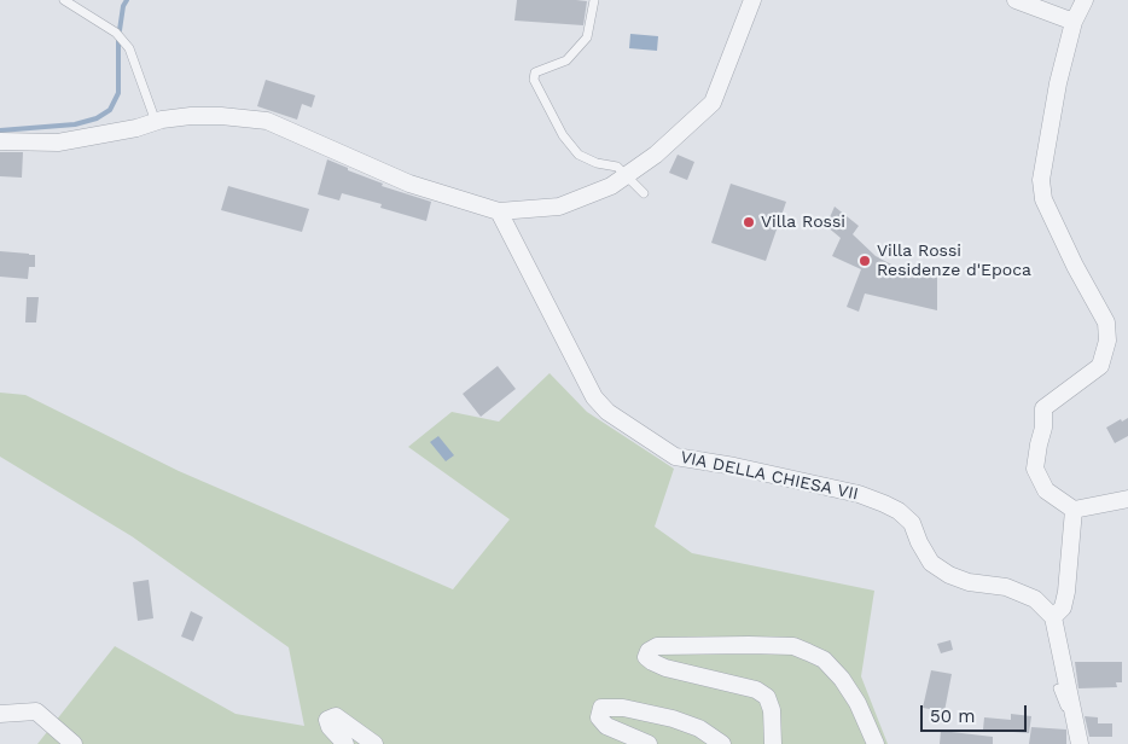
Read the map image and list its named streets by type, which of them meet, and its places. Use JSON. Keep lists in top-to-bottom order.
{
  "streets": {
    "street": ["VIA DELLA CHIESA VII"]
  },
  "places": ["Villa Rossi", "Villa Rossi Residenze d'Epoca"],
  "scale_bar": "50 m"
}
